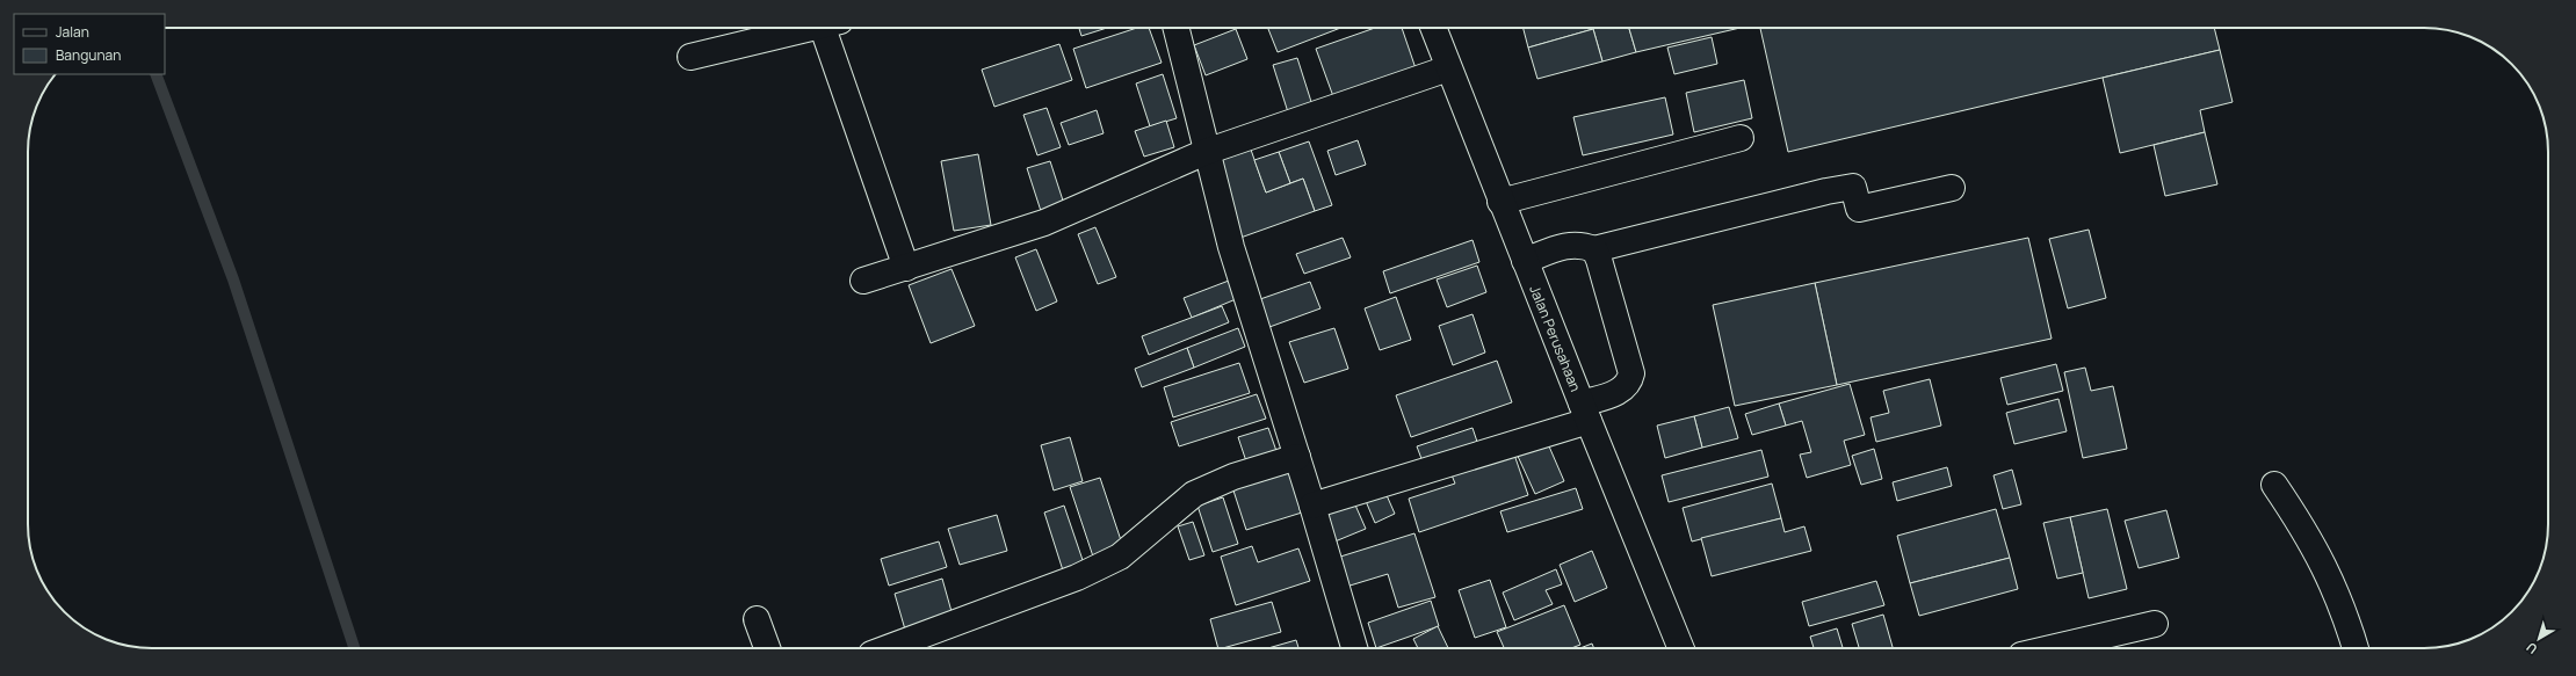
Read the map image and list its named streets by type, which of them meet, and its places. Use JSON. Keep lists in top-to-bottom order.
{
  "streets": {
    "street": ["Jalan Perusahaan"]
  },
  "legend": ["Jalan", "Bangunan"],
  "north": "bottom left"
}
